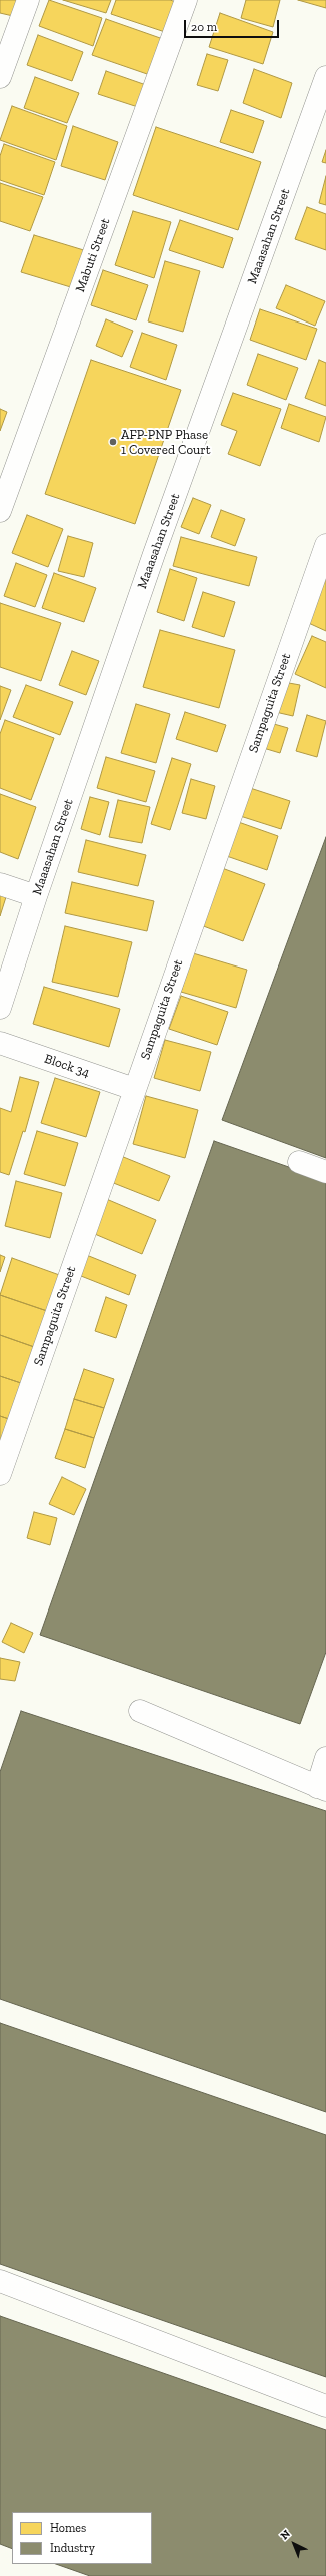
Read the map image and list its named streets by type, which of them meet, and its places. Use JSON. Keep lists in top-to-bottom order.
{
  "streets": {
    "street": [
      "Maaasahan Street",
      "Mabuti Street",
      "Sampaguita Street",
      "Block 34"
    ]
  },
  "crossings": [
    ["Sampaguita Street", "Block 34"]
  ],
  "places": ["AFP-PNP Phase 1 Covered Court"],
  "legend": ["Homes", "Industry"],
  "scale_bar": "20 m",
  "north": "top left"
}
